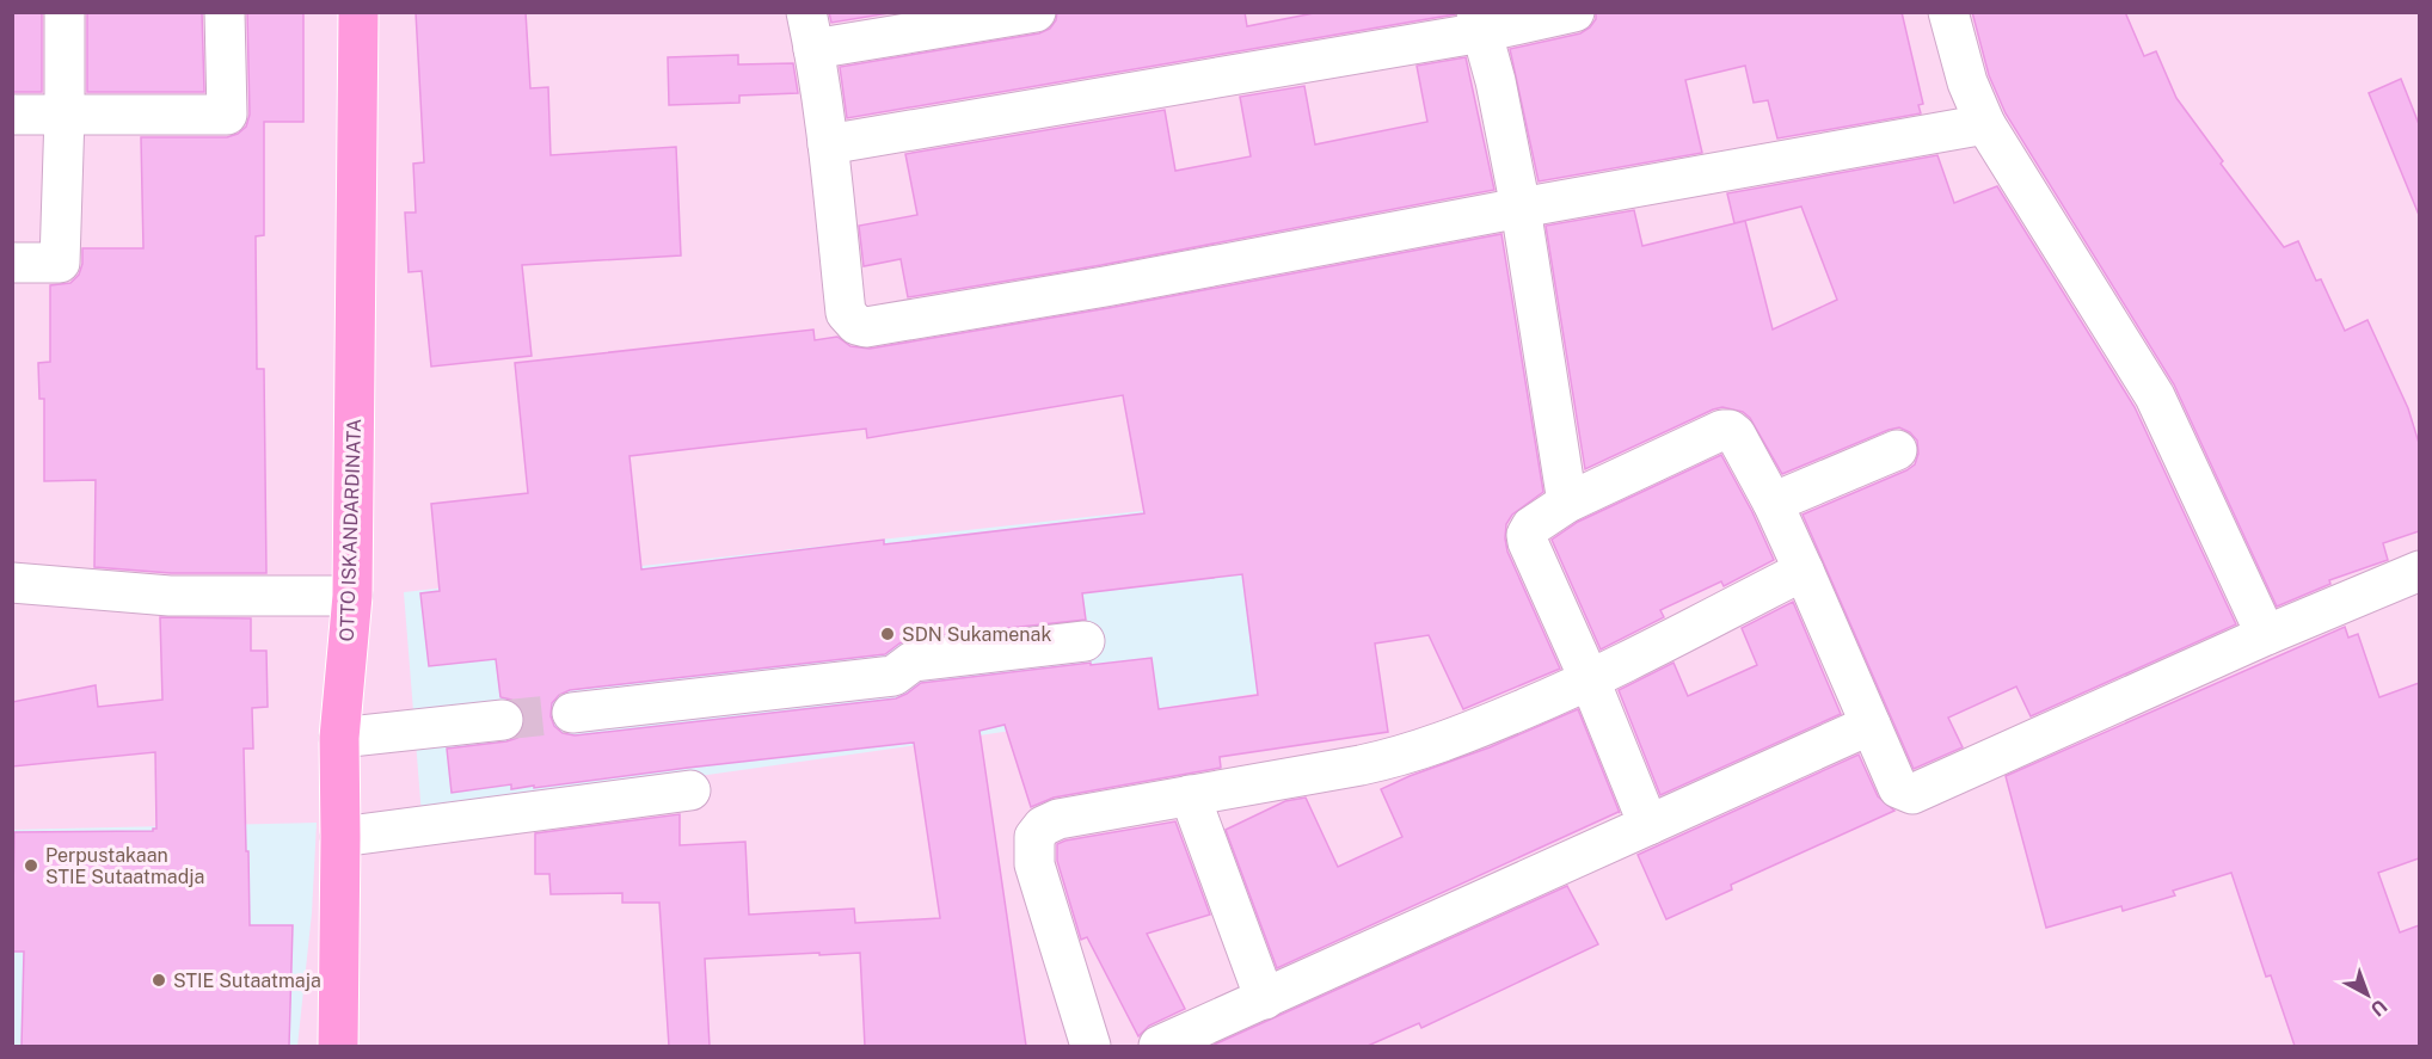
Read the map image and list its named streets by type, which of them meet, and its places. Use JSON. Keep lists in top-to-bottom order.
{
  "streets": {
    "main road": ["OTTO ISKANDARDINATA"]
  },
  "places": ["SDN Sukamenak", "Perpustakaan STIE Sutaatmadja", "STIE Sutaatmaja"],
  "north": "bottom right"
}
